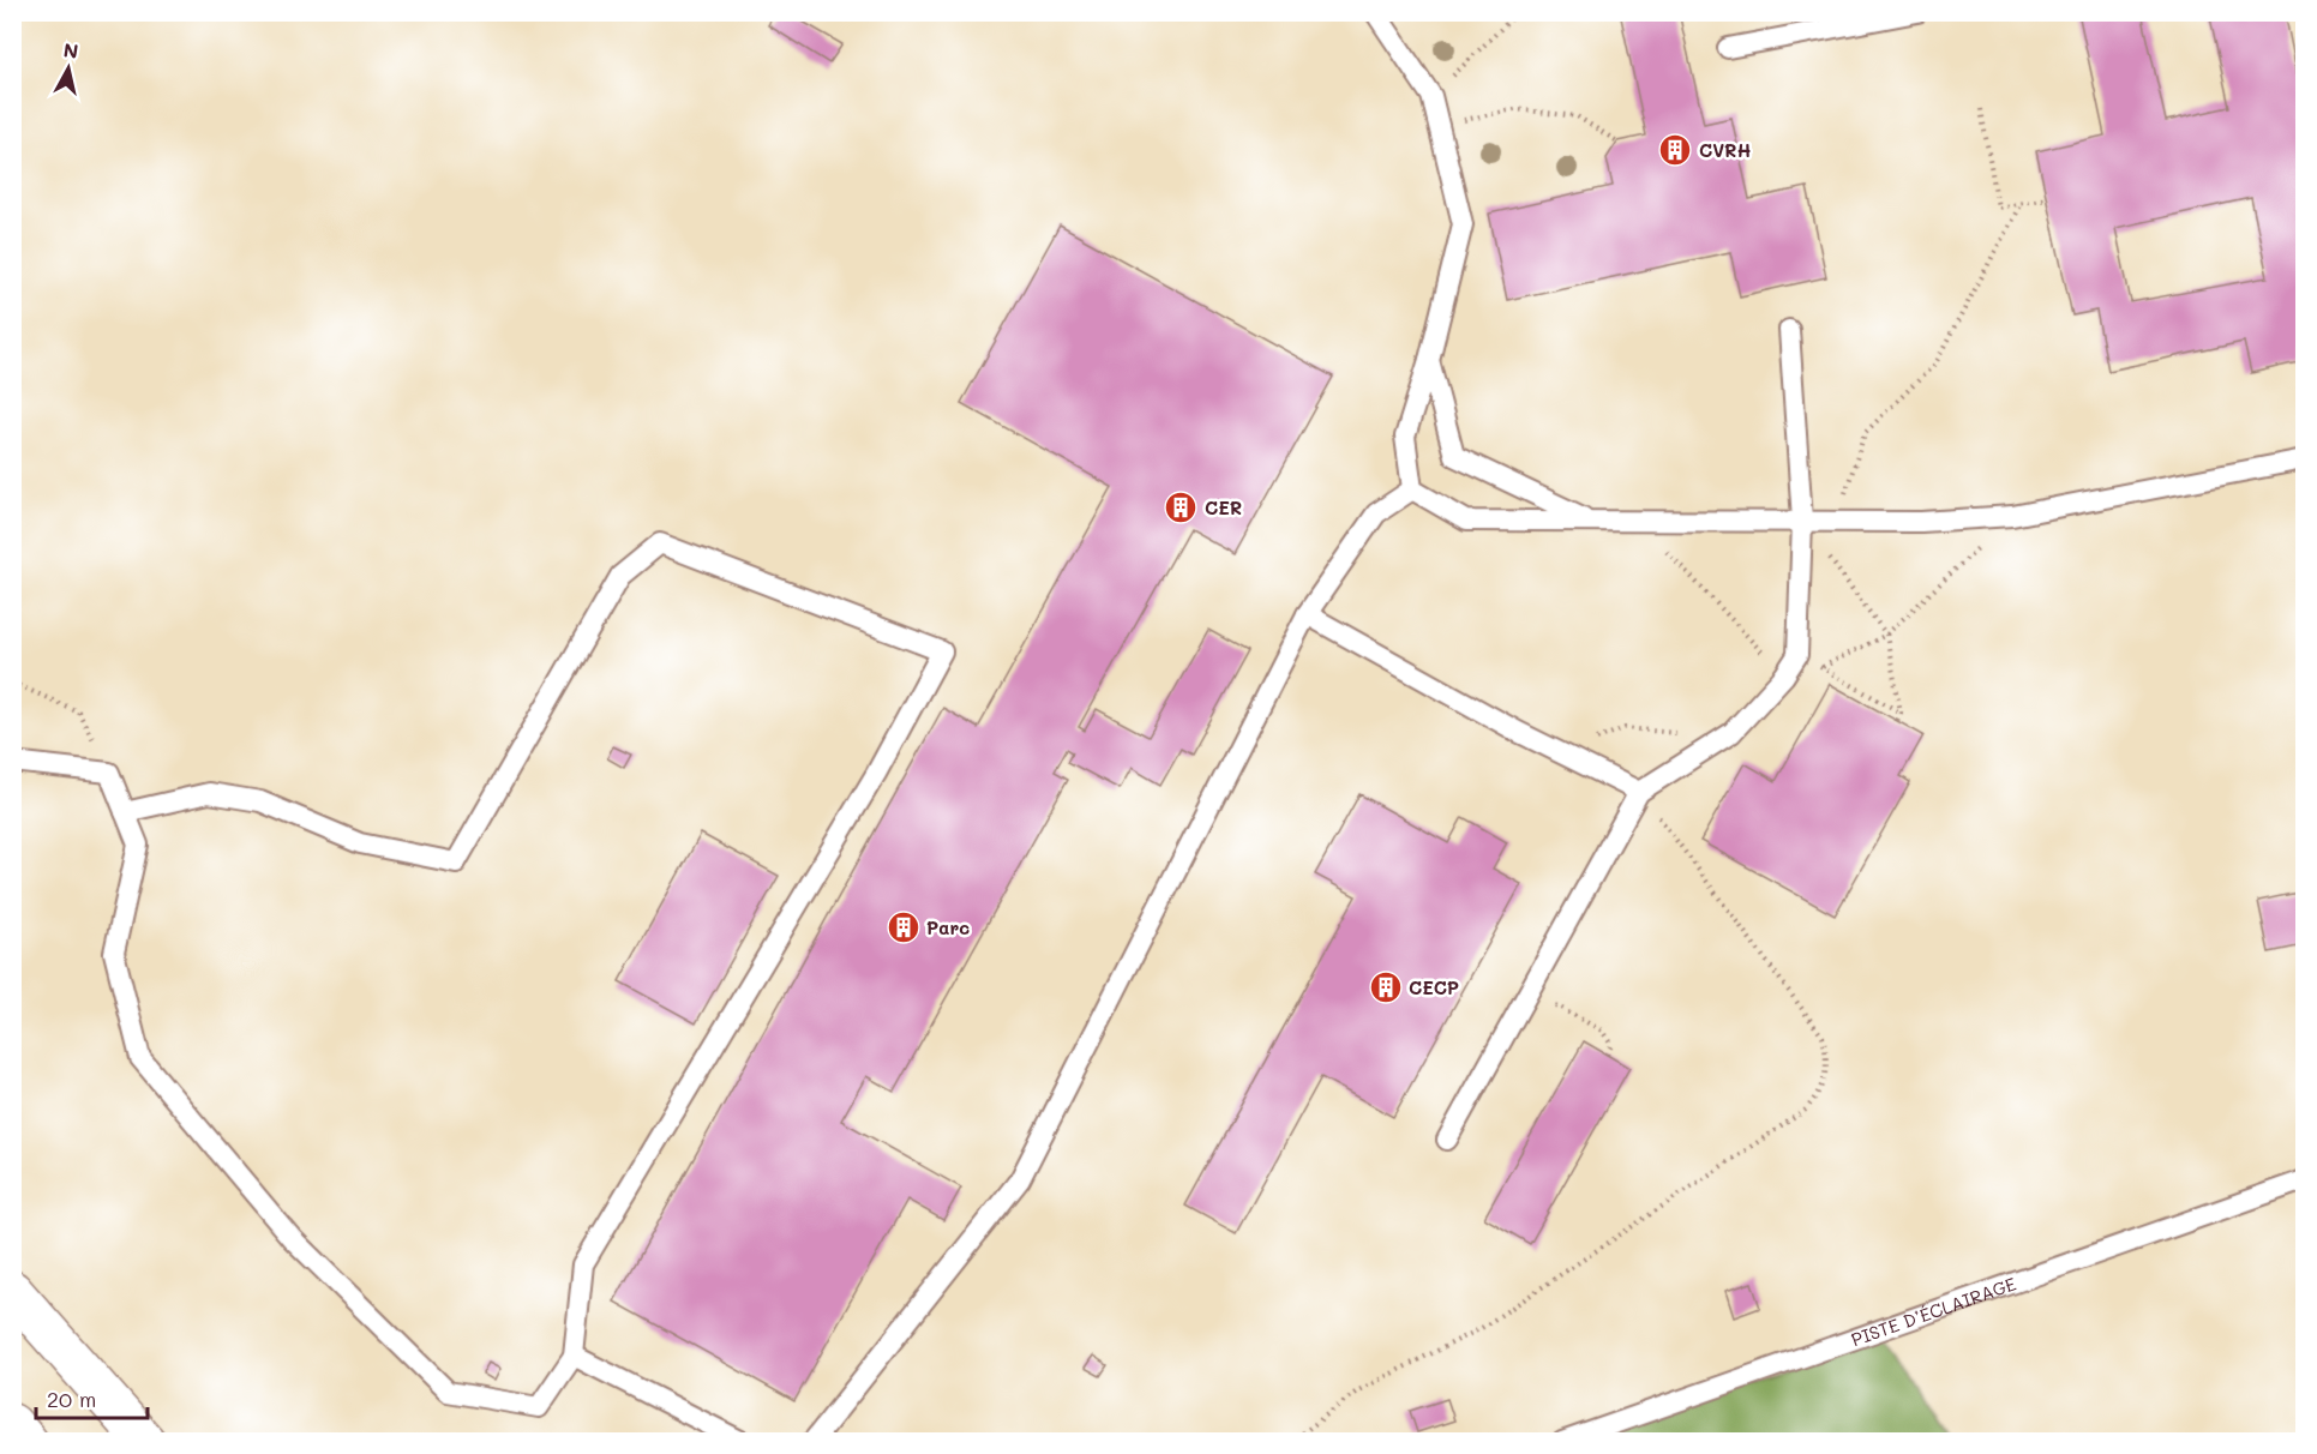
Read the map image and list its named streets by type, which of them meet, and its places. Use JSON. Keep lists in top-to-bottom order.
{
  "streets": {
    "lane": ["PISTE D’ÉCLAIRAGE"]
  },
  "places": {
    "building": [
      "CVRH",
      "CER",
      "Parc",
      "CECP"
    ]
  },
  "scale_bar": "20 m",
  "north": "top"
}
